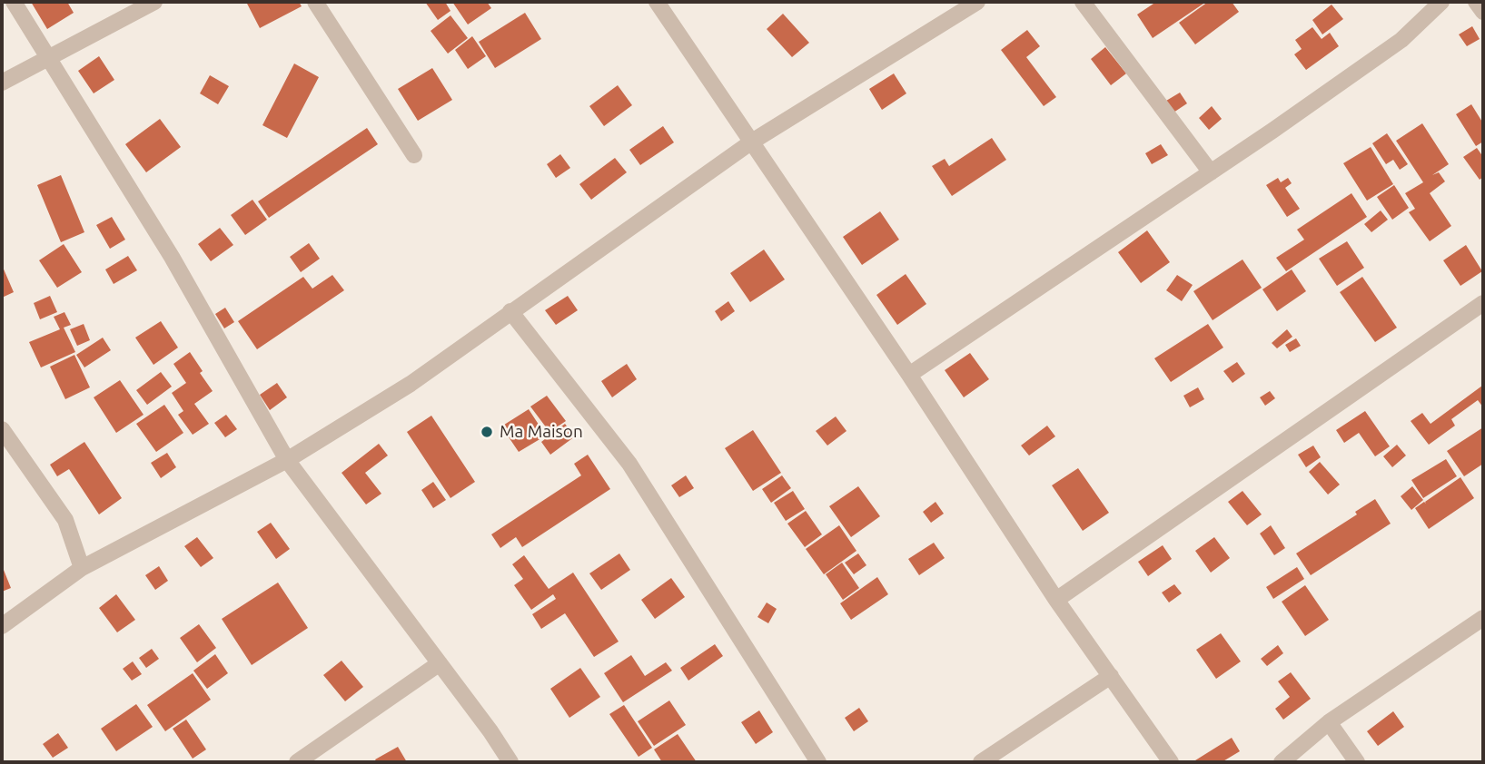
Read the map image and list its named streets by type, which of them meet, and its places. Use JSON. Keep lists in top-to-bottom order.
{
  "places": ["Ma Maison"]
}
